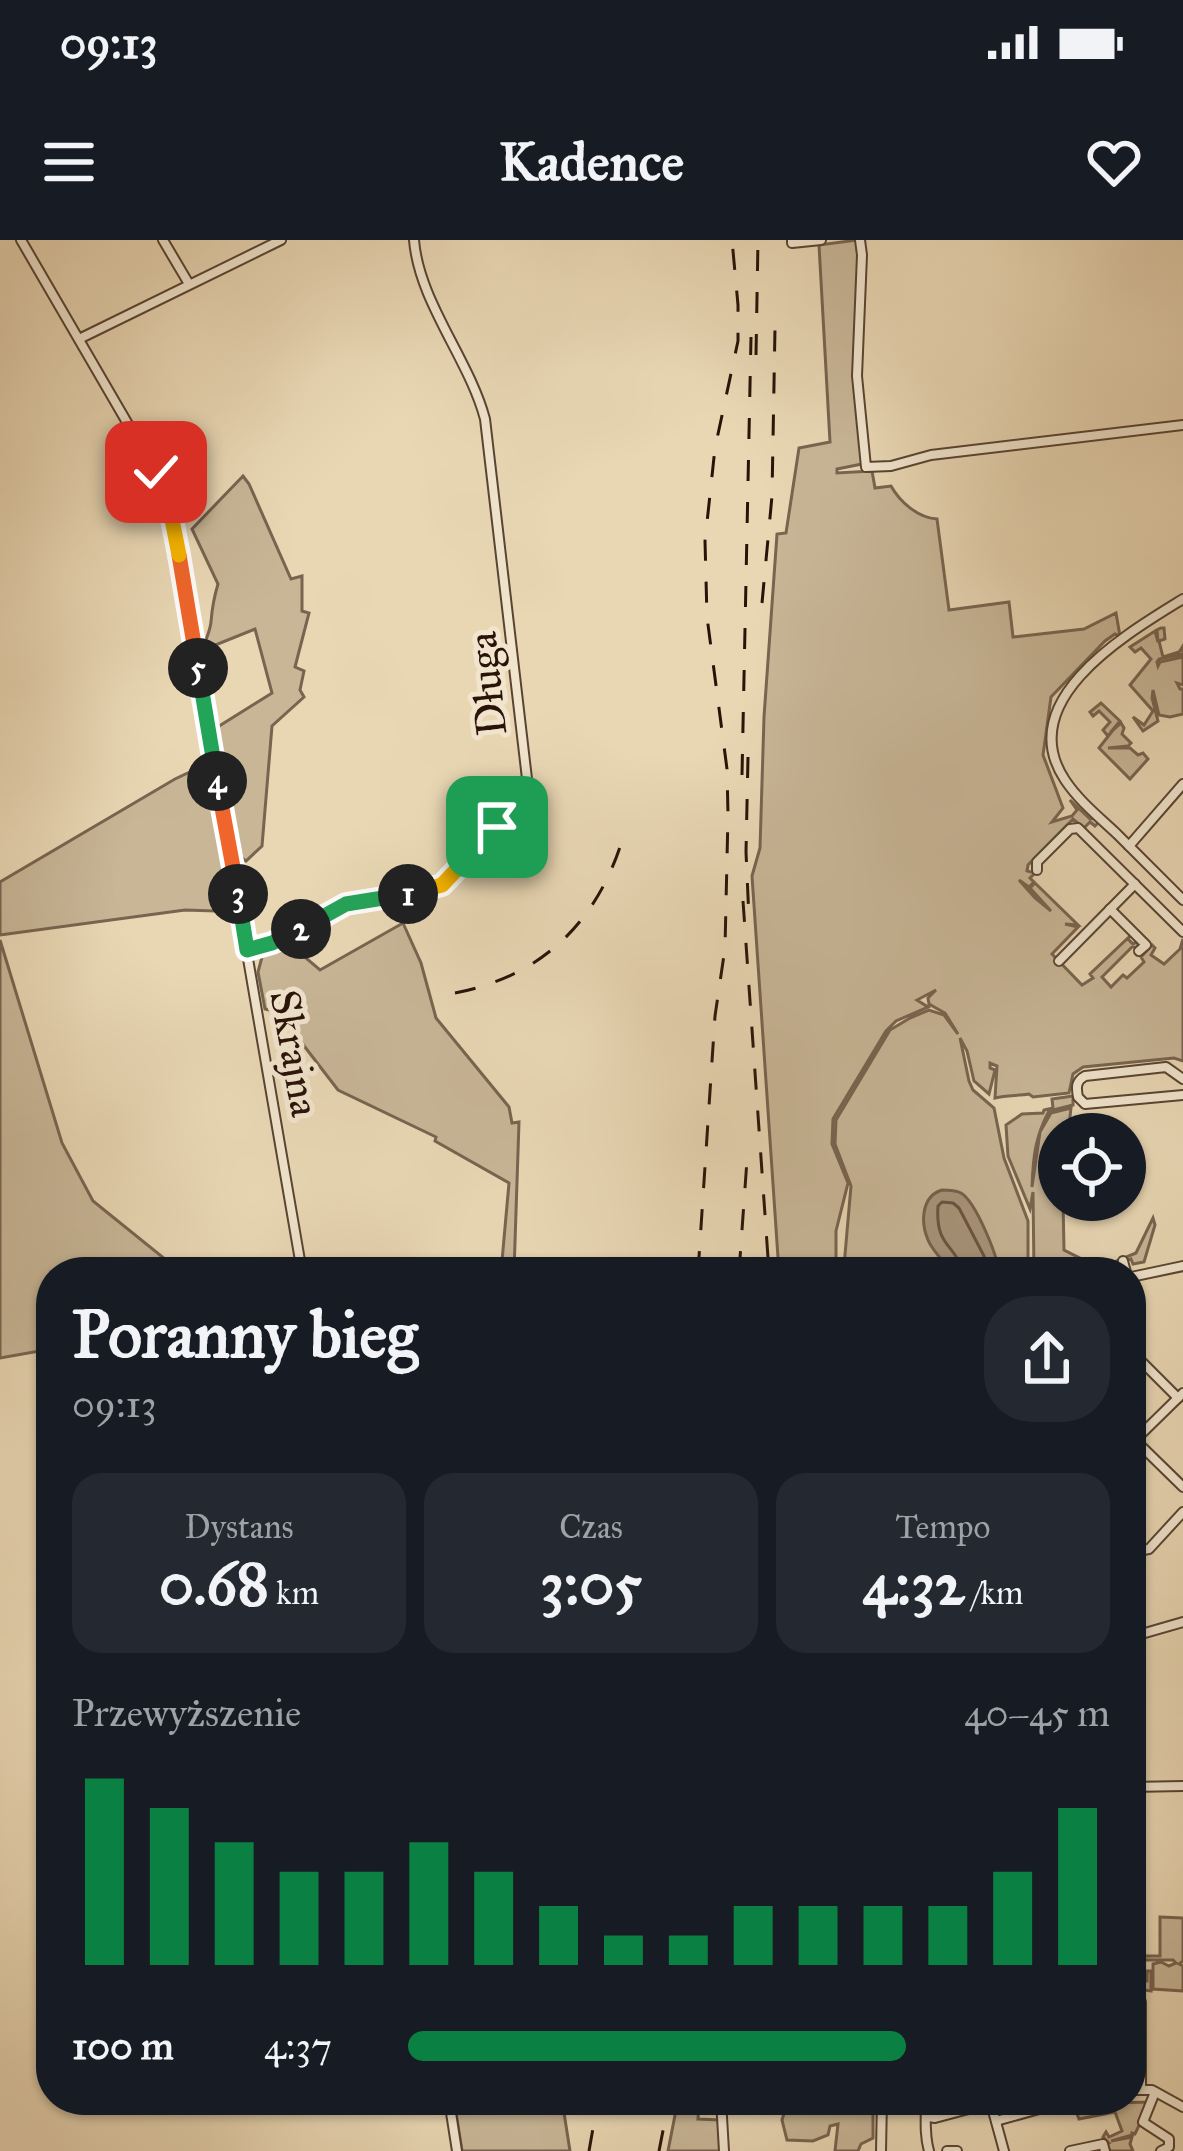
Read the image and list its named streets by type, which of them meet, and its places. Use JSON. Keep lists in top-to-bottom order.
{
  "streets": {
    "street": ["Długa", "Skrajna"]
  },
  "crossings": [
    ["Długa", "Skrajna"]
  ],
  "page": {
    "status": "09:13",
    "header": "Kadence",
    "pins": [
      "5",
      "4",
      "1",
      "3",
      "2"
    ],
    "heading": ["Poranny bieg", "09:13"],
    "stats": [
      ["Dystans", "0.68 km"],
      ["Czas", "3:05"],
      ["Tempo", "4:32 /km"]
    ],
    "chart": ["Przewyższenie", "40–45 m"],
    "list": [
      {
        "name": "100 m",
        "note": "4:37"
      }
    ]
  }
}
